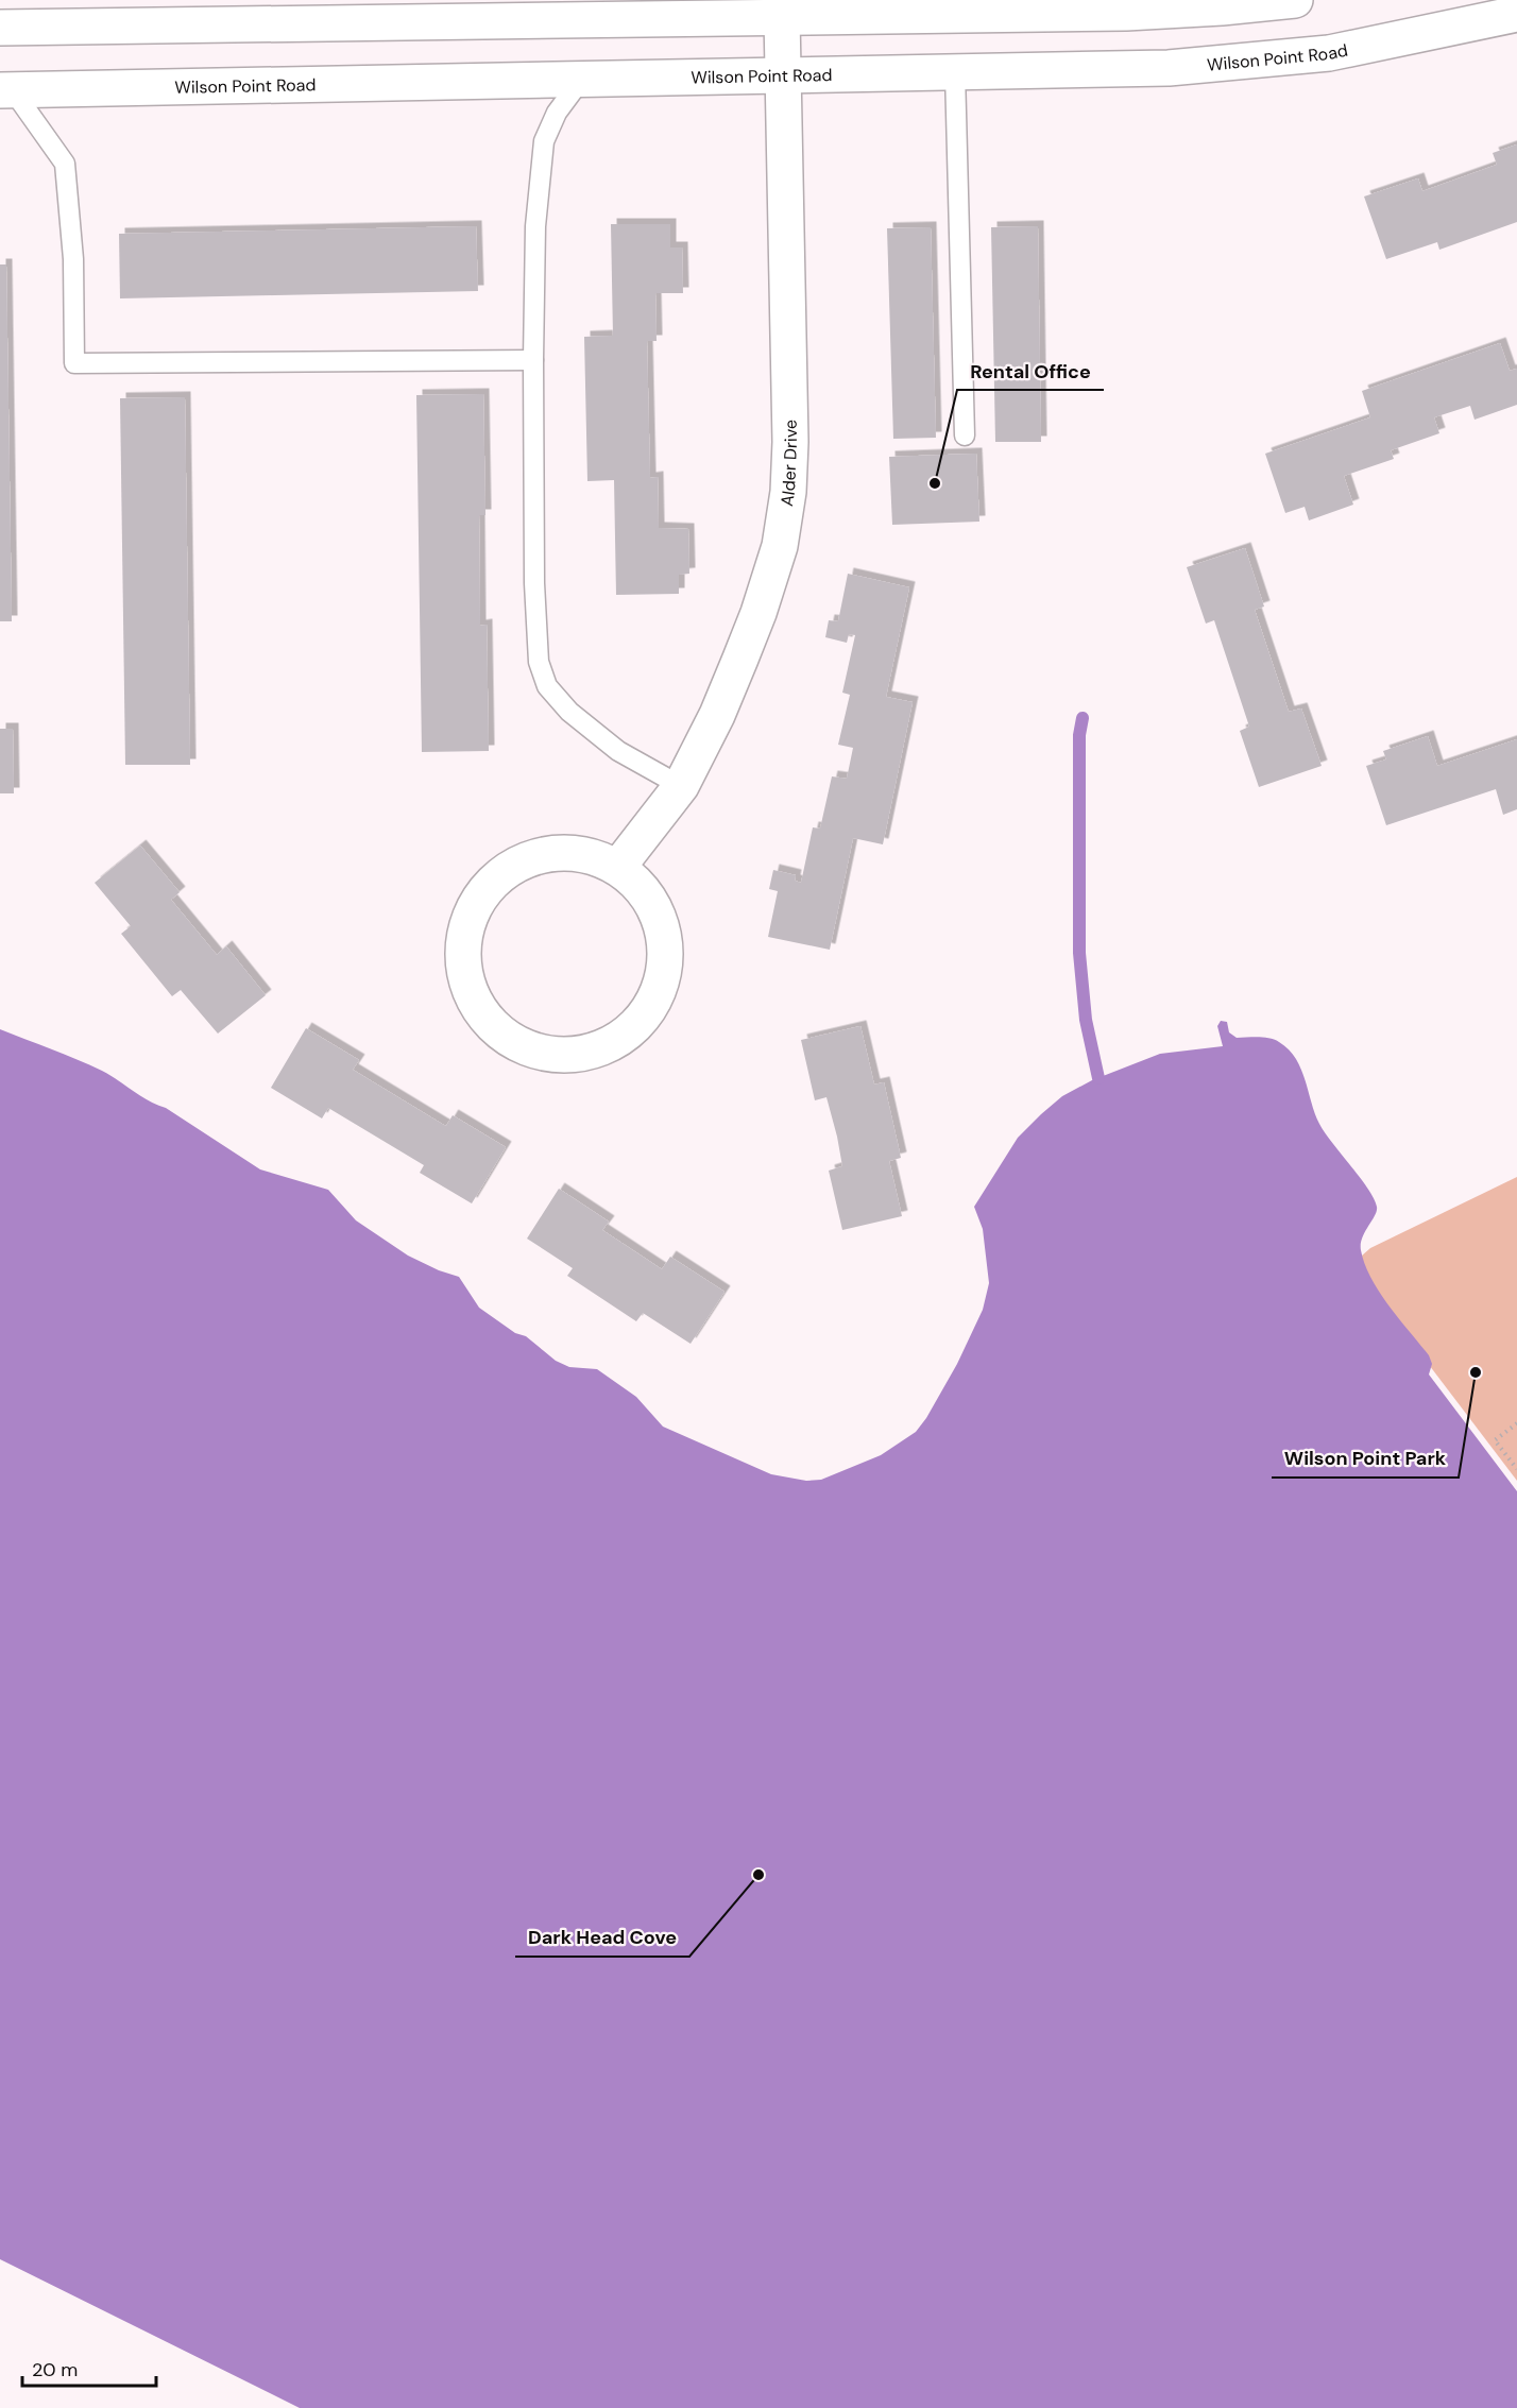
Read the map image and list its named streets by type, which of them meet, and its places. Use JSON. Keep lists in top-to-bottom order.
{
  "streets": {
    "street": ["Wilson Point Road", "Alder Drive"]
  },
  "crossings": [
    ["Wilson Point Road", "Alder Drive"]
  ],
  "places": ["Rental Office", "Wilson Point Park", "Dark Head Cove"],
  "scale_bar": "20 m"
}
